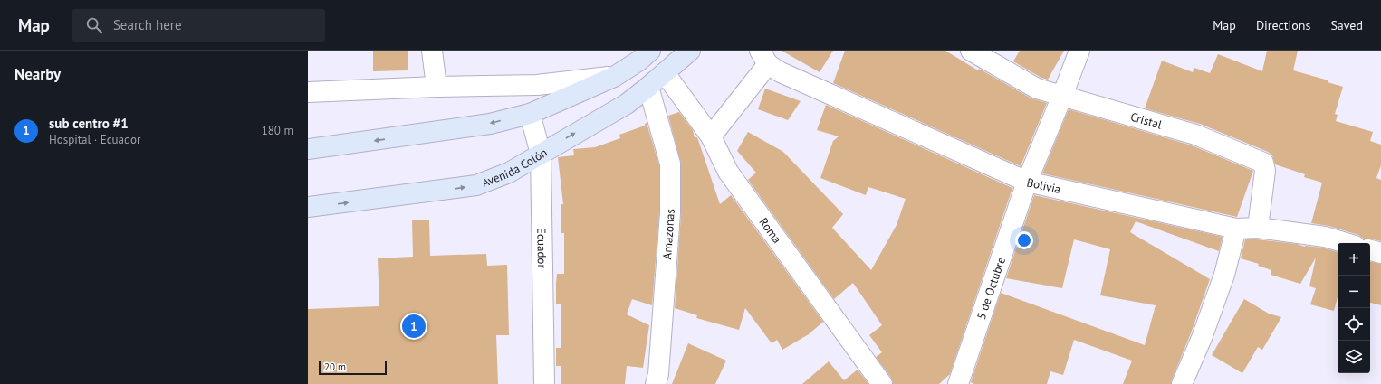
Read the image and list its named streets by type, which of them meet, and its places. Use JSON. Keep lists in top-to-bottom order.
{
  "streets": {
    "main road": ["Avenida Colón"],
    "street": [
      "Cristal",
      "Bolivia",
      "Roma",
      "Amazonas",
      "Ecuador",
      "5 de Octubre"
    ]
  },
  "crossings": [
    ["Cristal", "Bolivia"],
    ["Cristal", "5 de Octubre"],
    ["Avenida Colón", "Roma"],
    ["Avenida Colón", "Amazonas"],
    ["Avenida Colón", "Ecuador"],
    ["Bolivia", "5 de Octubre"]
  ],
  "scale_bar": "20 m",
  "page": {
    "header": "Map",
    "search": "Search here",
    "nav": ["Map", "Directions", "Saved"],
    "heading": "Nearby",
    "list": [
      {
        "mark": "1",
        "name": "sub centro #1",
        "note": "Hospital · Ecuador",
        "value": "180 m"
      }
    ],
    "map_buttons": ["+", "−"],
    "pins": "1",
    "scale": "20 m"
  }
}
